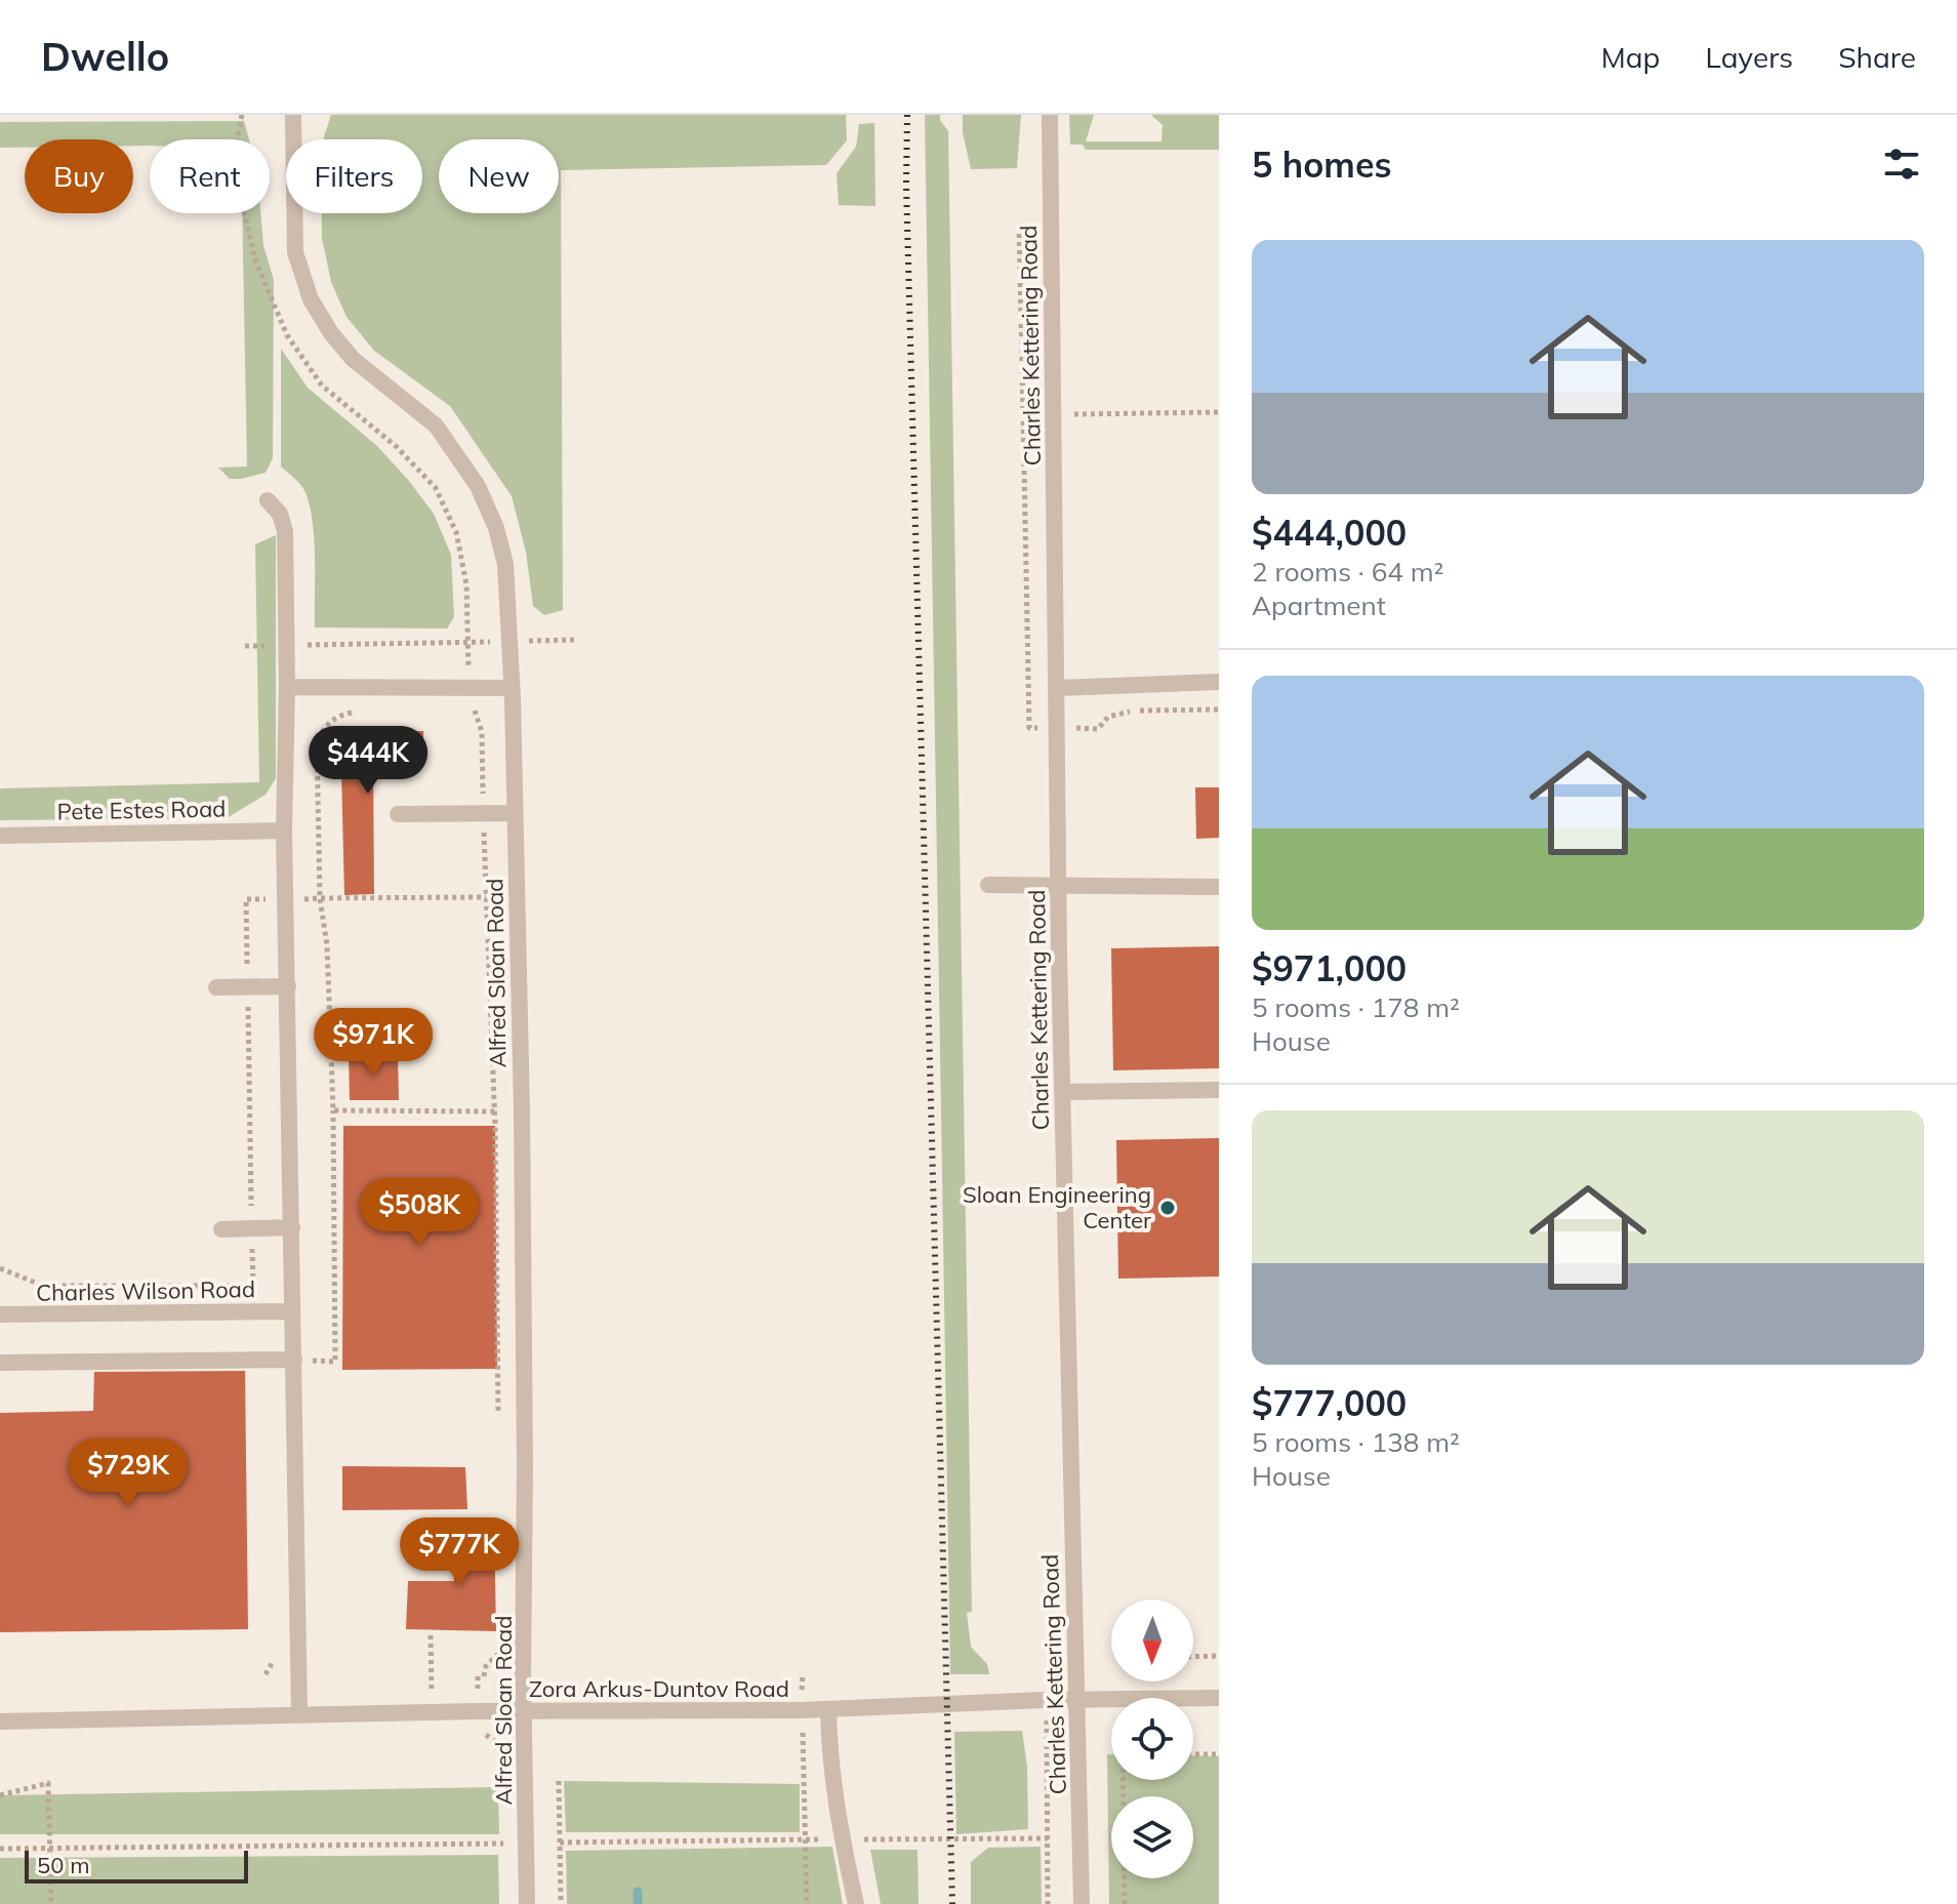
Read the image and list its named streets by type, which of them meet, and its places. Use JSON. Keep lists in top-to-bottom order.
{
  "streets": {
    "lane": [
      "Charles Kettering Road",
      "Pete Estes Road",
      "Alfred Sloan Road",
      "Charles Wilson Road",
      "Zora Arkus-Duntov Road"
    ]
  },
  "crossings": [
    ["Charles Kettering Road", "Zora Arkus-Duntov Road"],
    ["Alfred Sloan Road", "Zora Arkus-Duntov Road"]
  ],
  "places": ["Sloan Engineering Center"],
  "scale_bar": "50 m",
  "north": "bottom",
  "page": {
    "header": "Dwello",
    "nav": ["Map", "Layers", "Share"],
    "heading": "5 homes",
    "chip": [
      "Buy",
      "Rent",
      "Filters",
      "New"
    ],
    "list": [
      {
        "name": "$444,000",
        "note": "2 rooms · 64 m² · Apartment"
      },
      {
        "name": "$971,000",
        "note": "5 rooms · 178 m² · House"
      },
      {
        "name": "$777,000",
        "note": "5 rooms · 138 m² · House"
      }
    ],
    "price": [
      "$444K",
      "$971K",
      "$508K",
      "$729K",
      "$777K"
    ],
    "scale": "50 m"
  }
}
